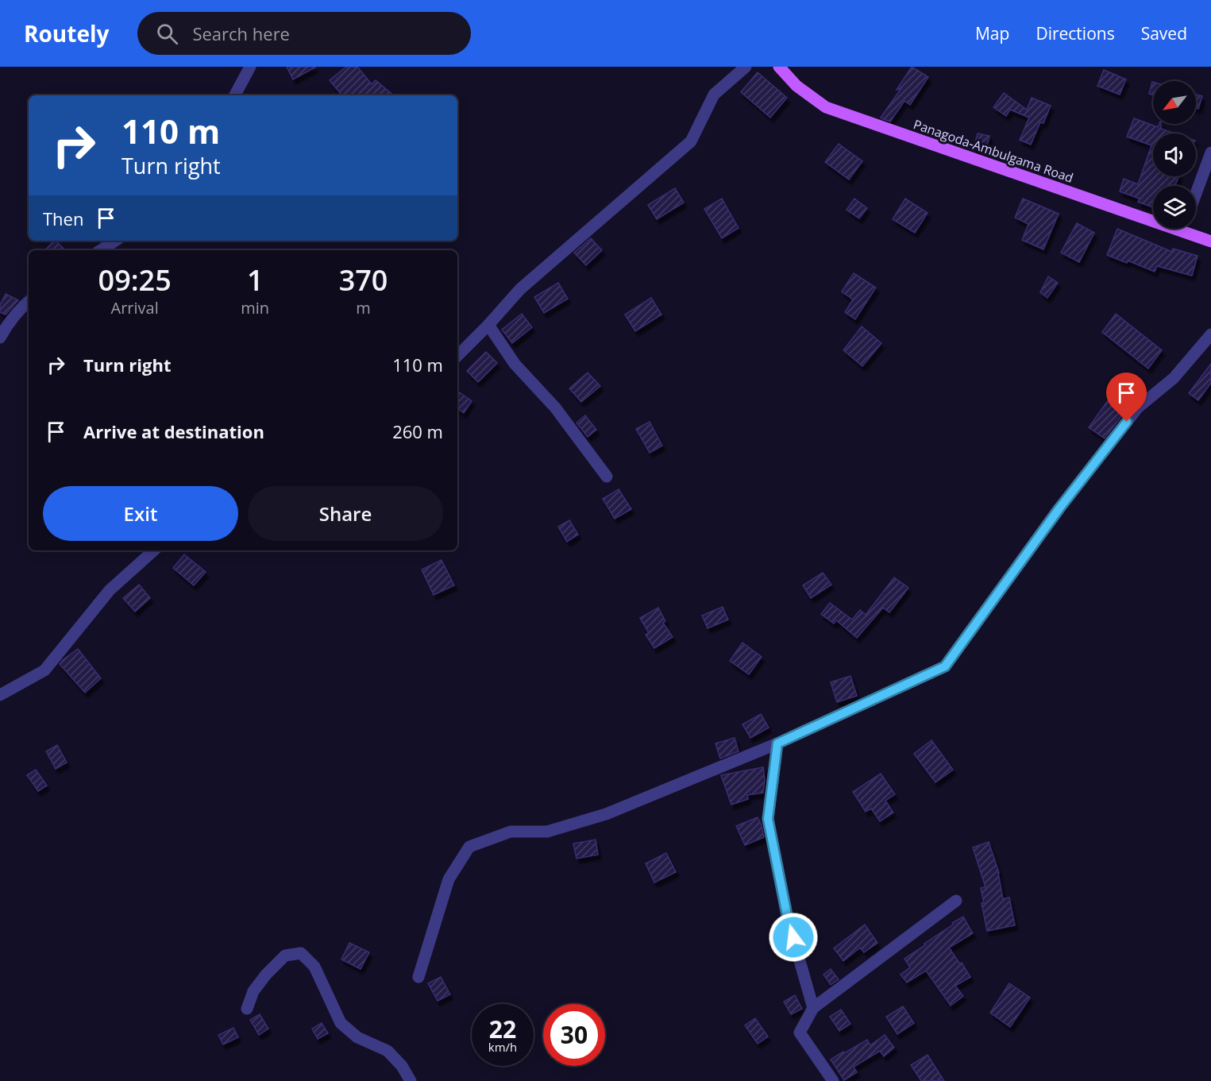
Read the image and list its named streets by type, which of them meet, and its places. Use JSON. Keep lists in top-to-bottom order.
{
  "streets": {
    "main road": ["Panagoda-Ambulgama Road"]
  },
  "north": "bottom left",
  "page": {
    "header": "Routely",
    "search": "Search here",
    "nav": ["Map", "Directions", "Saved"],
    "turn": ["110 m", "Turn right"],
    "then": "Then",
    "eta": [
      "09:25",
      "Arrival",
      "1",
      "min",
      "370",
      "m"
    ],
    "list": [
      {
        "name": "Turn right",
        "value": "110 m"
      },
      {
        "name": "Arrive at destination",
        "value": "260 m"
      }
    ],
    "buttons": ["Exit", "Share"],
    "speed": "22 km/h",
    "limit": "30"
  }
}
